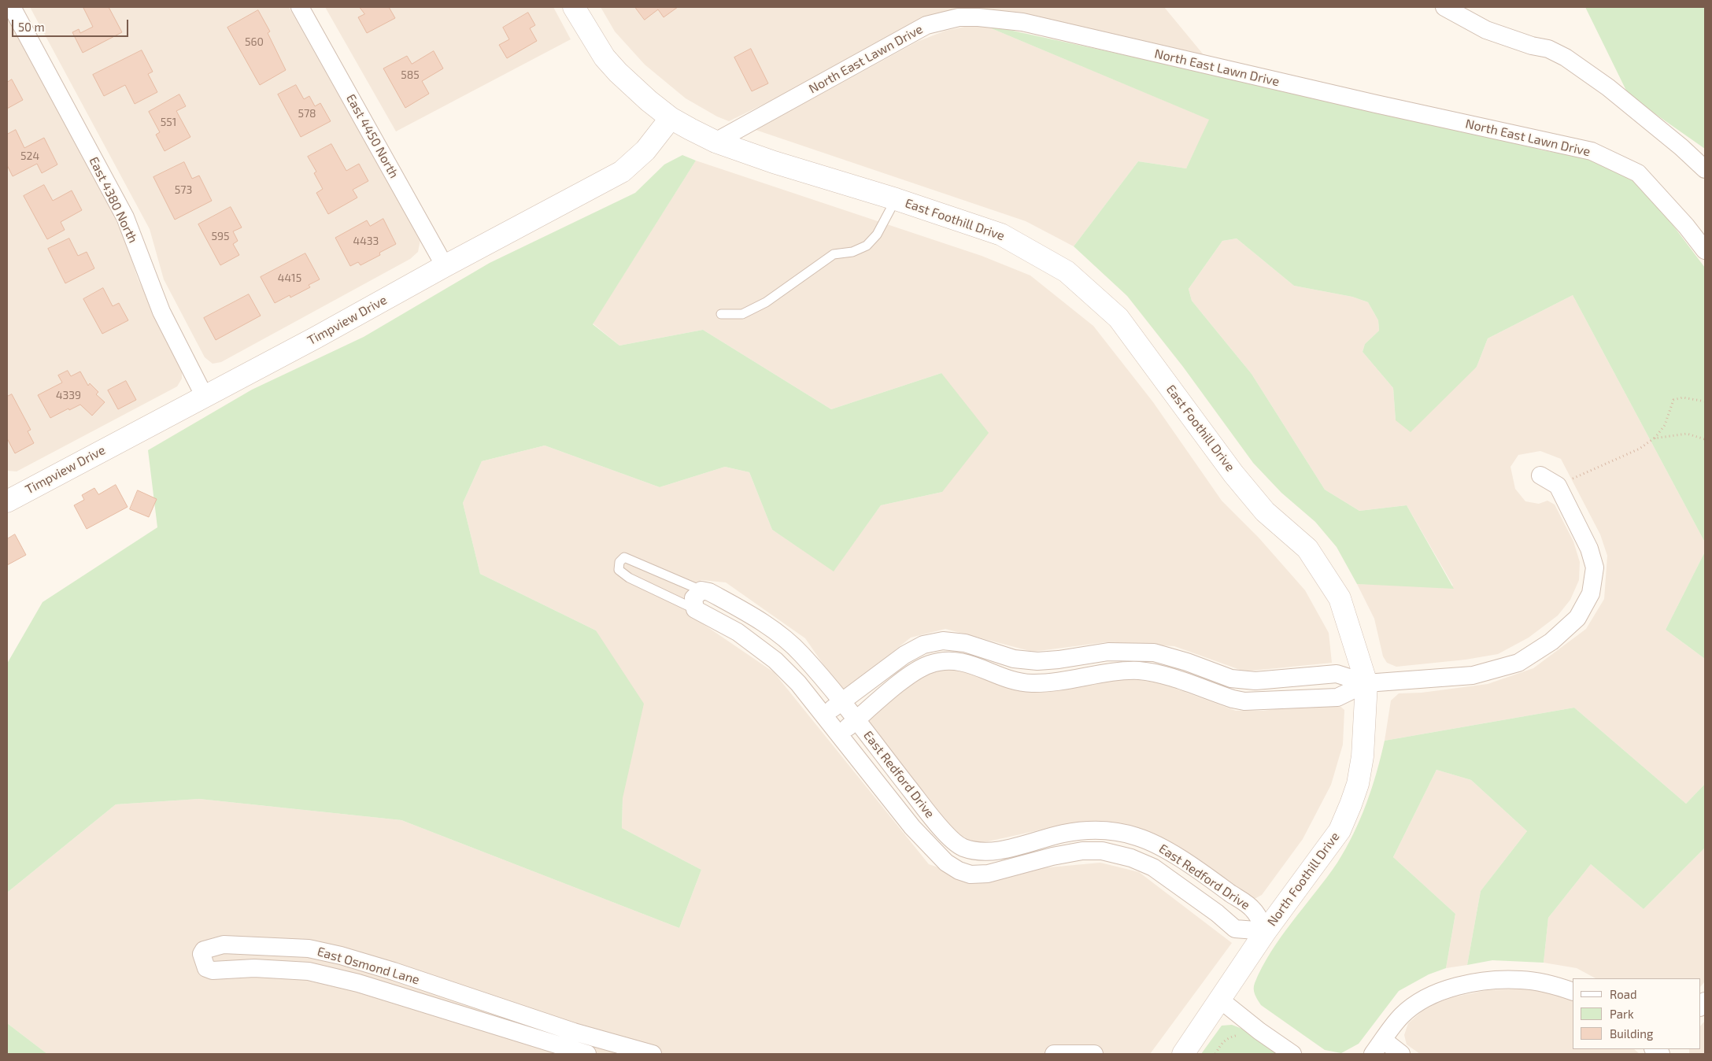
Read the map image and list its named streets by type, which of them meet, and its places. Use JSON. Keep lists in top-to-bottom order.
{
  "streets": {
    "street": [
      "North East Lawn Drive",
      "East 4450 North",
      "East 4380 North",
      "East Foothill Drive",
      "Timpview Drive",
      "East Redford Drive",
      "North Foothill Drive",
      "East Osmond Lane"
    ]
  },
  "crossings": [
    ["North East Lawn Drive", "East Foothill Drive"],
    ["East 4450 North", "Timpview Drive"],
    ["East 4380 North", "Timpview Drive"],
    ["East Foothill Drive", "Timpview Drive"],
    ["East Foothill Drive", "North Foothill Drive"],
    ["East Redford Drive", "North Foothill Drive"]
  ],
  "house_numbers": [
    "560",
    "585",
    "578",
    "551",
    "524",
    "573",
    "595",
    "4433",
    "4415",
    "4339"
  ],
  "legend": ["Road", "Park", "Building"],
  "scale_bar": "50 m"
}
